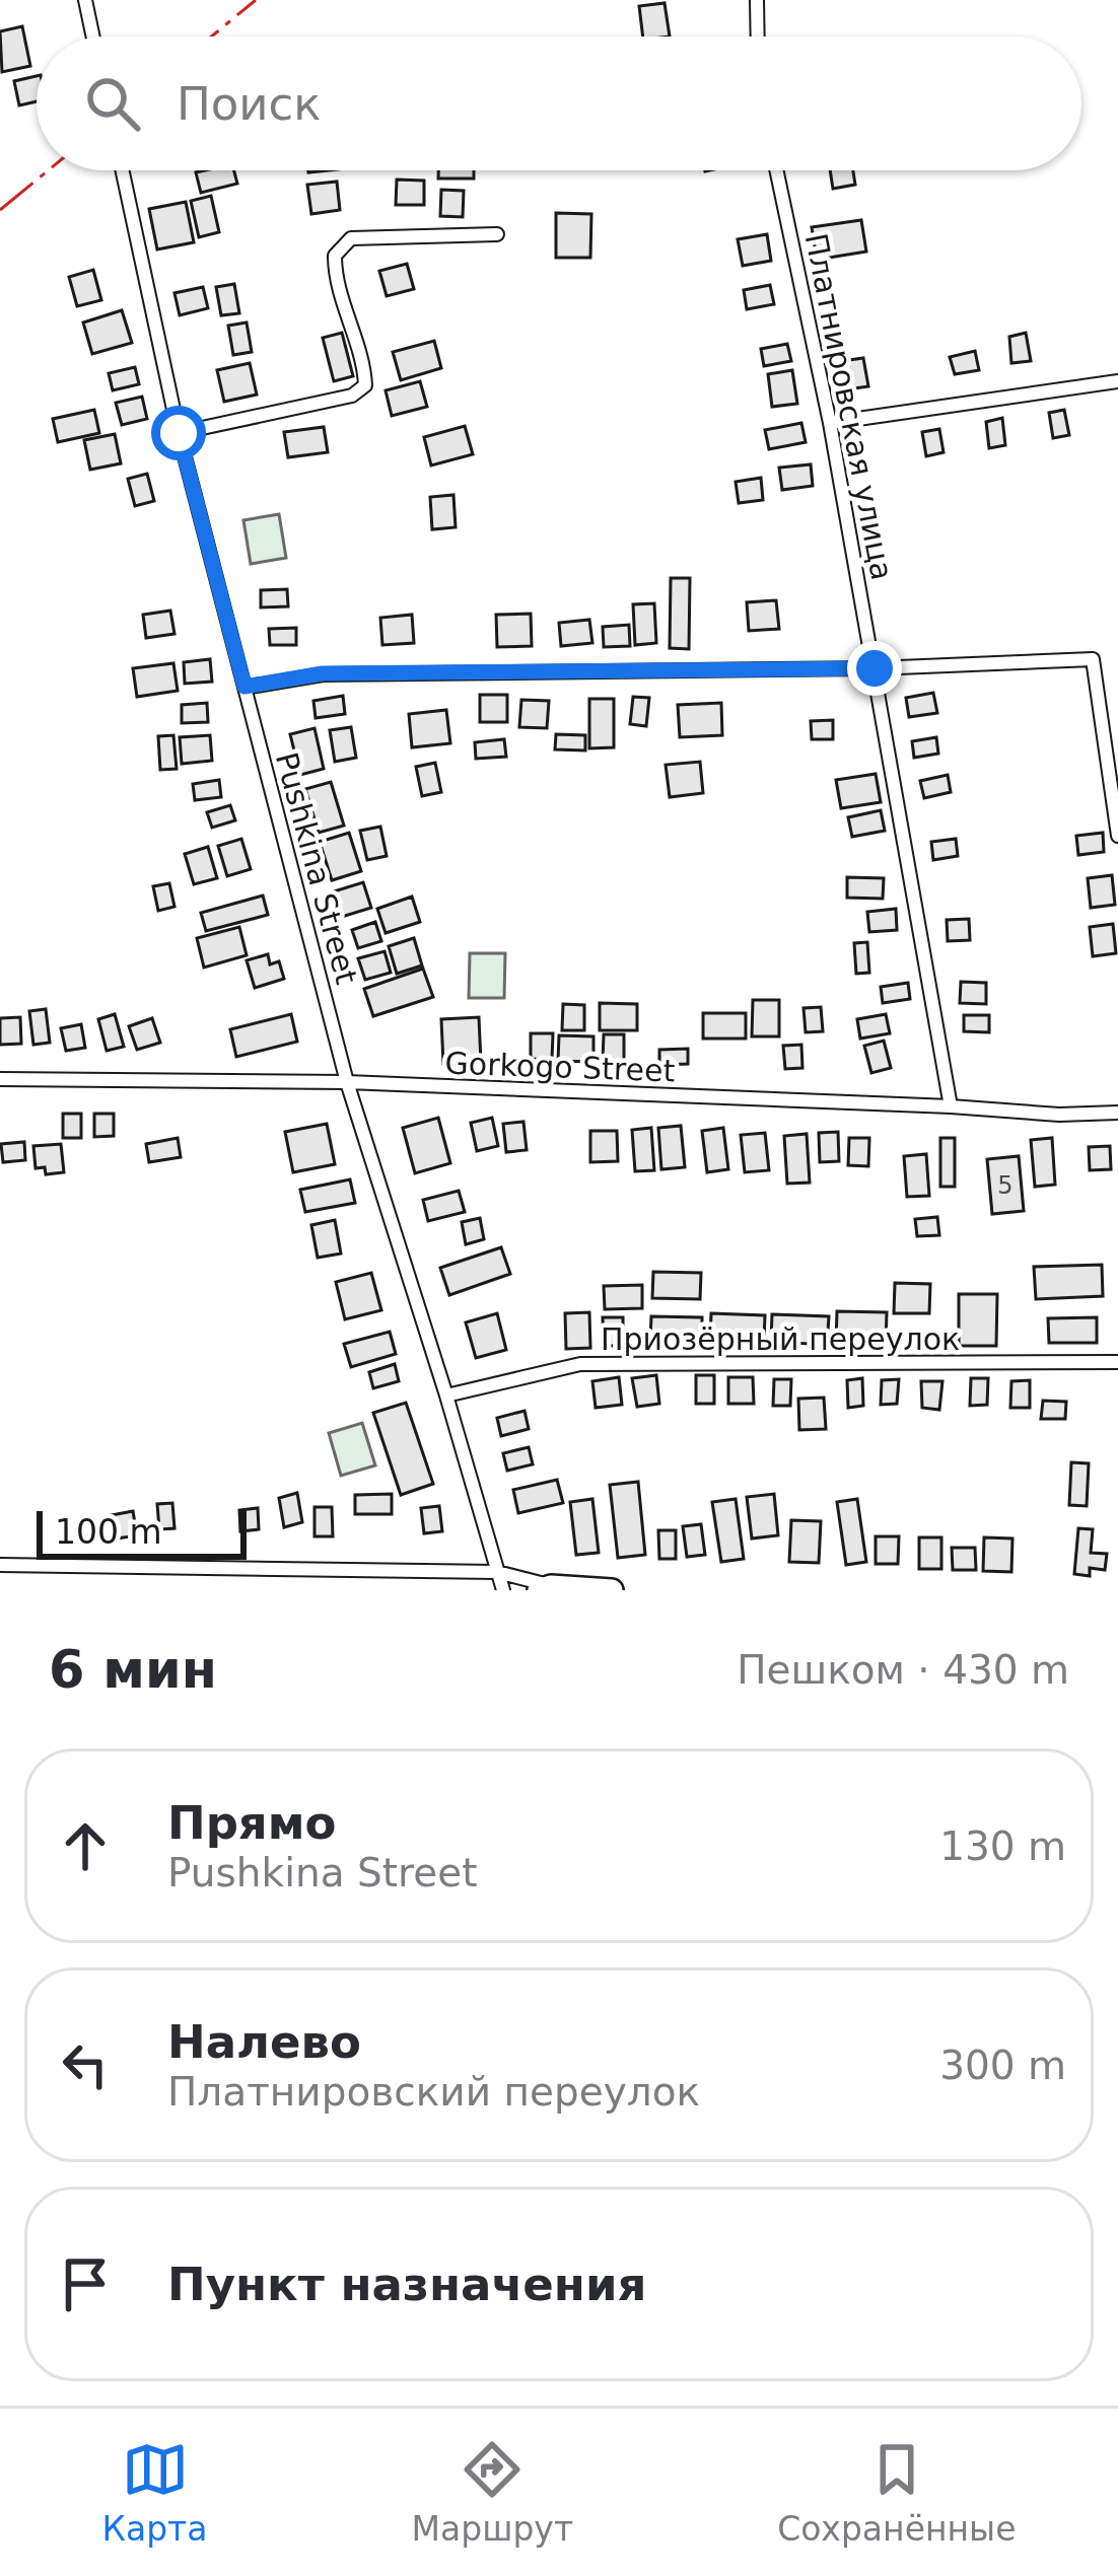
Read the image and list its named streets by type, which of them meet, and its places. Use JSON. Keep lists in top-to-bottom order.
{
  "streets": {
    "street": [
      "Платнировская улица",
      "Pushkina Street",
      "Gorkogo Street",
      "Приозёрный переулок"
    ]
  },
  "crossings": [
    ["Платнировская улица", "Gorkogo Street"],
    ["Pushkina Street", "Gorkogo Street"],
    ["Pushkina Street", "Приозёрный переулок"]
  ],
  "house_numbers": ["5"],
  "scale_bar": "100 m",
  "page": {
    "search": "Поиск",
    "scale": "100 m",
    "heading": ["6 мин", "Пешком · 430 m"],
    "list": [
      ["Прямо", "Pushkina Street", "130 m"],
      ["Налево", "Платнировский переулок", "300 m"],
      "Пункт назначения"
    ],
    "nav": ["Карта", "Маршрут", "Сохранённые"]
  }
}
